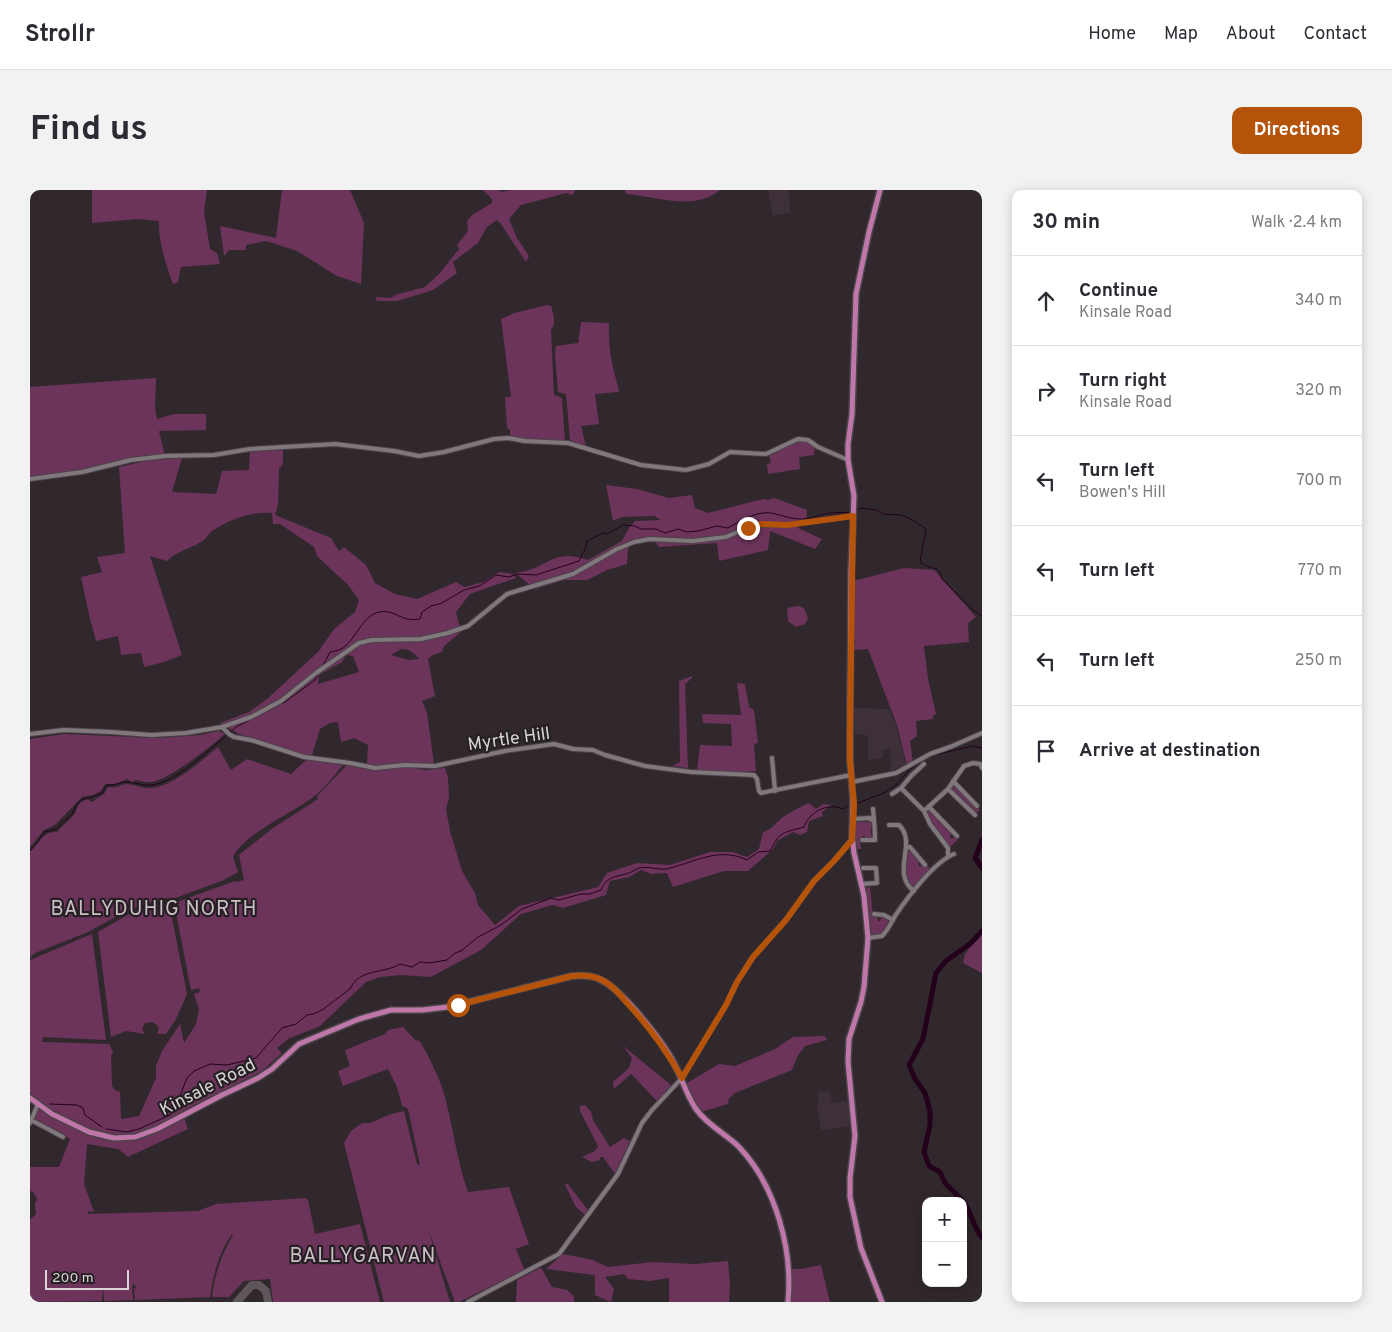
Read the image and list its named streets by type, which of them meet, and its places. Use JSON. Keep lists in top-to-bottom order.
{
  "streets": {
    "main road": ["Kinsale Road"],
    "street": ["Myrtle Hill"]
  },
  "districts": ["BALLYDUHIG NORTH", "BALLYGARVAN"],
  "scale_bar": "200 m",
  "page": {
    "header": "Strollr",
    "nav": [
      "Home",
      "Map",
      "About",
      "Contact"
    ],
    "buttons": "Directions",
    "title": "Find us",
    "heading": ["30 min", "Walk · 2.4 km"],
    "list": [
      ["Continue", "Kinsale Road", "340 m"],
      ["Turn right", "Kinsale Road", "320 m"],
      ["Turn left", "Bowen's Hill", "700 m"],
      ["Turn left", "770 m"],
      ["Turn left", "250 m"],
      "Arrive at destination"
    ],
    "map_buttons": ["+", "−"],
    "scale": "200 m"
  }
}
